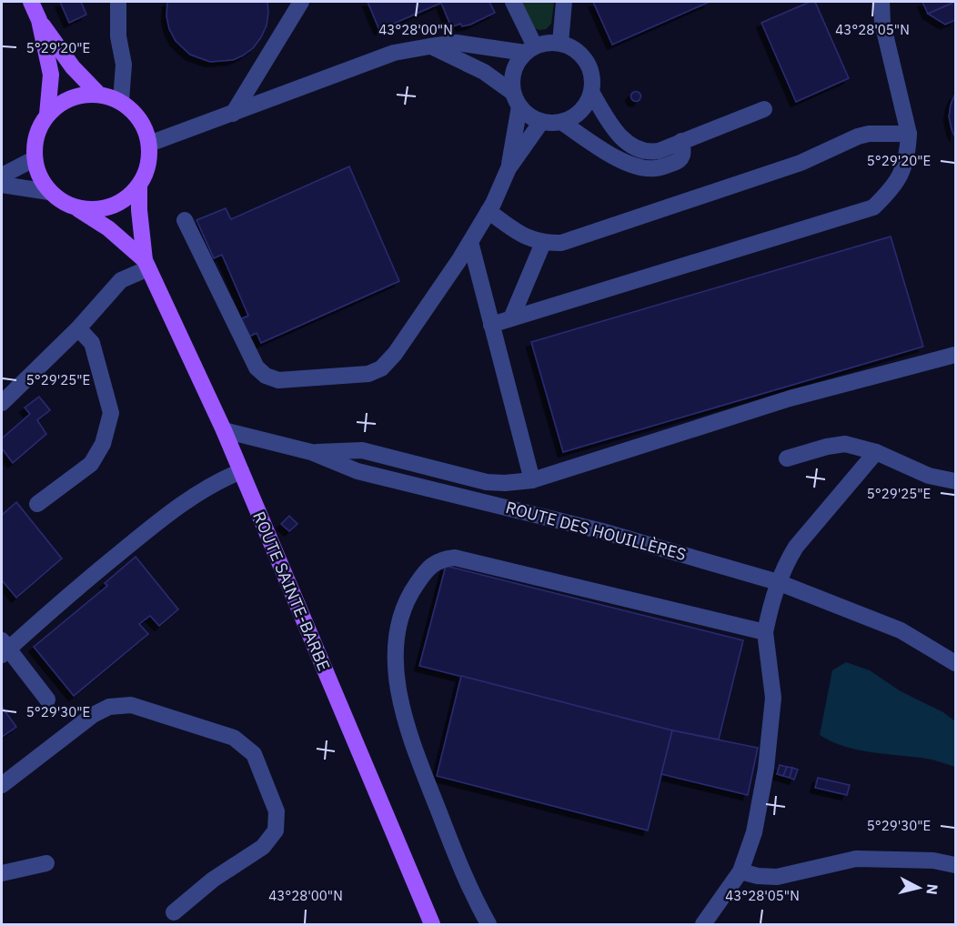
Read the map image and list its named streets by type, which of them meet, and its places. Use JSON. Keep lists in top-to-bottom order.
{
  "streets": {
    "main road": ["ROUTE SAINTE-BARBE"],
    "street": ["ROUTE DES HOUILLÈRES"]
  },
  "crossings": [
    ["ROUTE DES HOUILLÈRES", "ROUTE SAINTE-BARBE"]
  ],
  "north": "right",
  "coordinates": [
    "43°28'00\"N",
    "43°28'05\"N",
    "5°29'20\"E",
    "5°29'25\"E",
    "5°29'30\"E"
  ]
}
